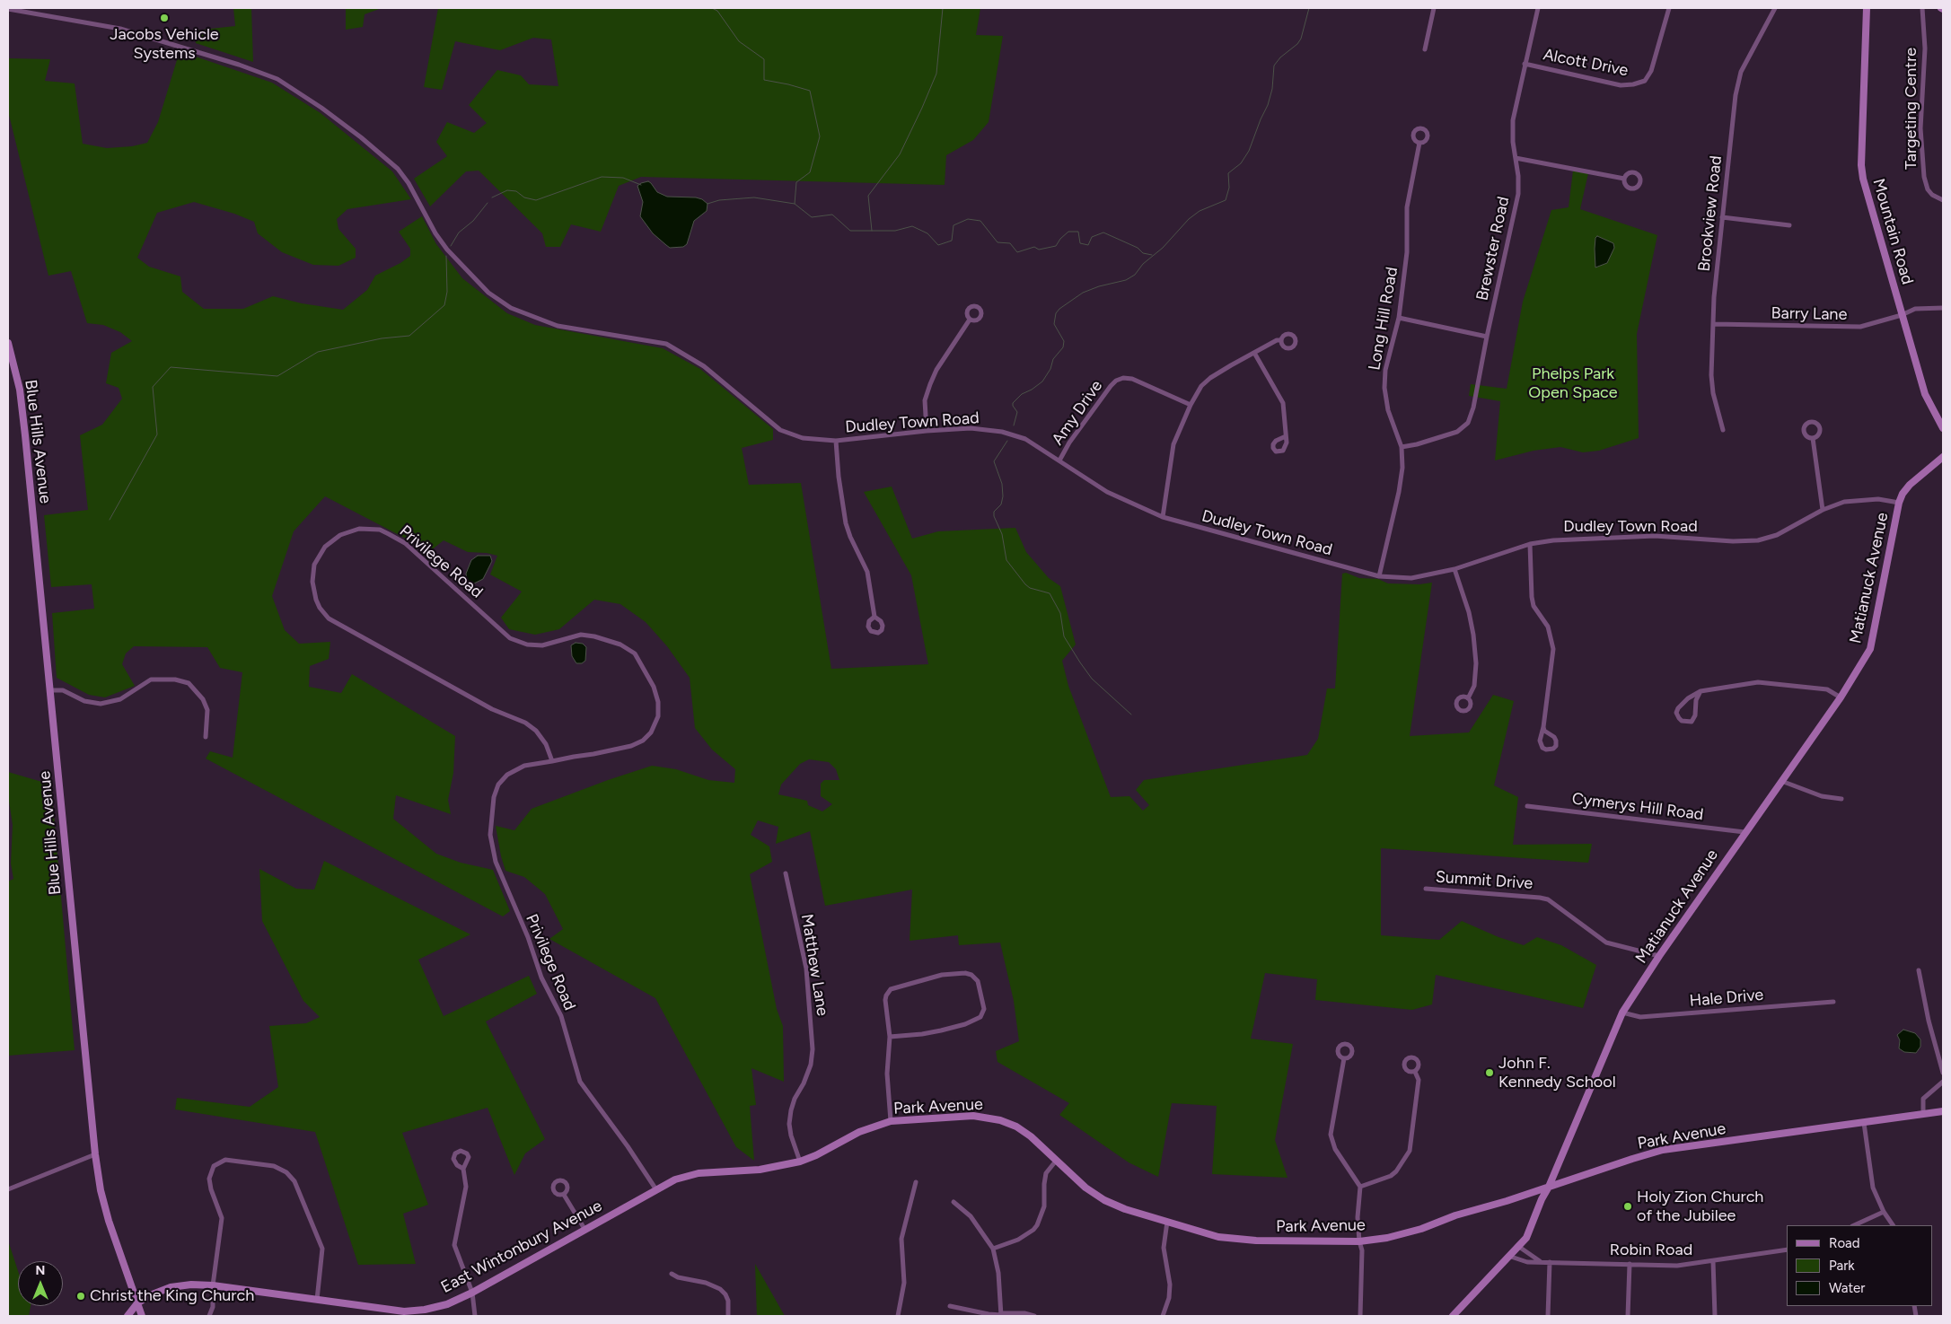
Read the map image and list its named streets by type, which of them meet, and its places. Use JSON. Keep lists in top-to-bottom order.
{
  "streets": {
    "main road": [
      "Mountain Road",
      "Blue Hills Avenue",
      "Matianuck Avenue",
      "Park Avenue",
      "East Wintonbury Avenue"
    ],
    "street": [
      "Alcott Drive",
      "Targeting Centre",
      "Brookview Road",
      "Brewster Road",
      "Barry Lane",
      "Long Hill Road",
      "Amy Drive",
      "Dudley Town Road",
      "Privilege Road",
      "Cymerys Hill Road",
      "Summit Drive",
      "Matthew Lane",
      "Hale Drive",
      "Robin Road"
    ]
  },
  "crossings": [
    ["Alcott Drive", "Brewster Road"],
    ["Brookview Road", "Barry Lane"],
    ["Mountain Road", "Barry Lane"],
    ["Brewster Road", "Long Hill Road"],
    ["Long Hill Road", "Dudley Town Road"],
    ["Amy Drive", "Dudley Town Road"],
    ["Dudley Town Road", "Matianuck Avenue"],
    ["Blue Hills Avenue", "East Wintonbury Avenue"],
    ["Privilege Road", "East Wintonbury Avenue"],
    ["Matianuck Avenue", "Cymerys Hill Road"],
    ["Matianuck Avenue", "Summit Drive"],
    ["Matianuck Avenue", "Hale Drive"],
    ["Matianuck Avenue", "Park Avenue"],
    ["Matianuck Avenue", "Robin Road"],
    ["Matthew Lane", "Park Avenue"],
    ["Park Avenue", "East Wintonbury Avenue"]
  ],
  "parks": ["Phelps Park Open Space"],
  "places": [
    "Jacobs Vehicle Systems",
    "John F. Kennedy School",
    "Holy Zion Church of the Jubilee",
    "Christ the King Church"
  ],
  "legend": ["Road", "Park", "Water"],
  "north": "top"
}
